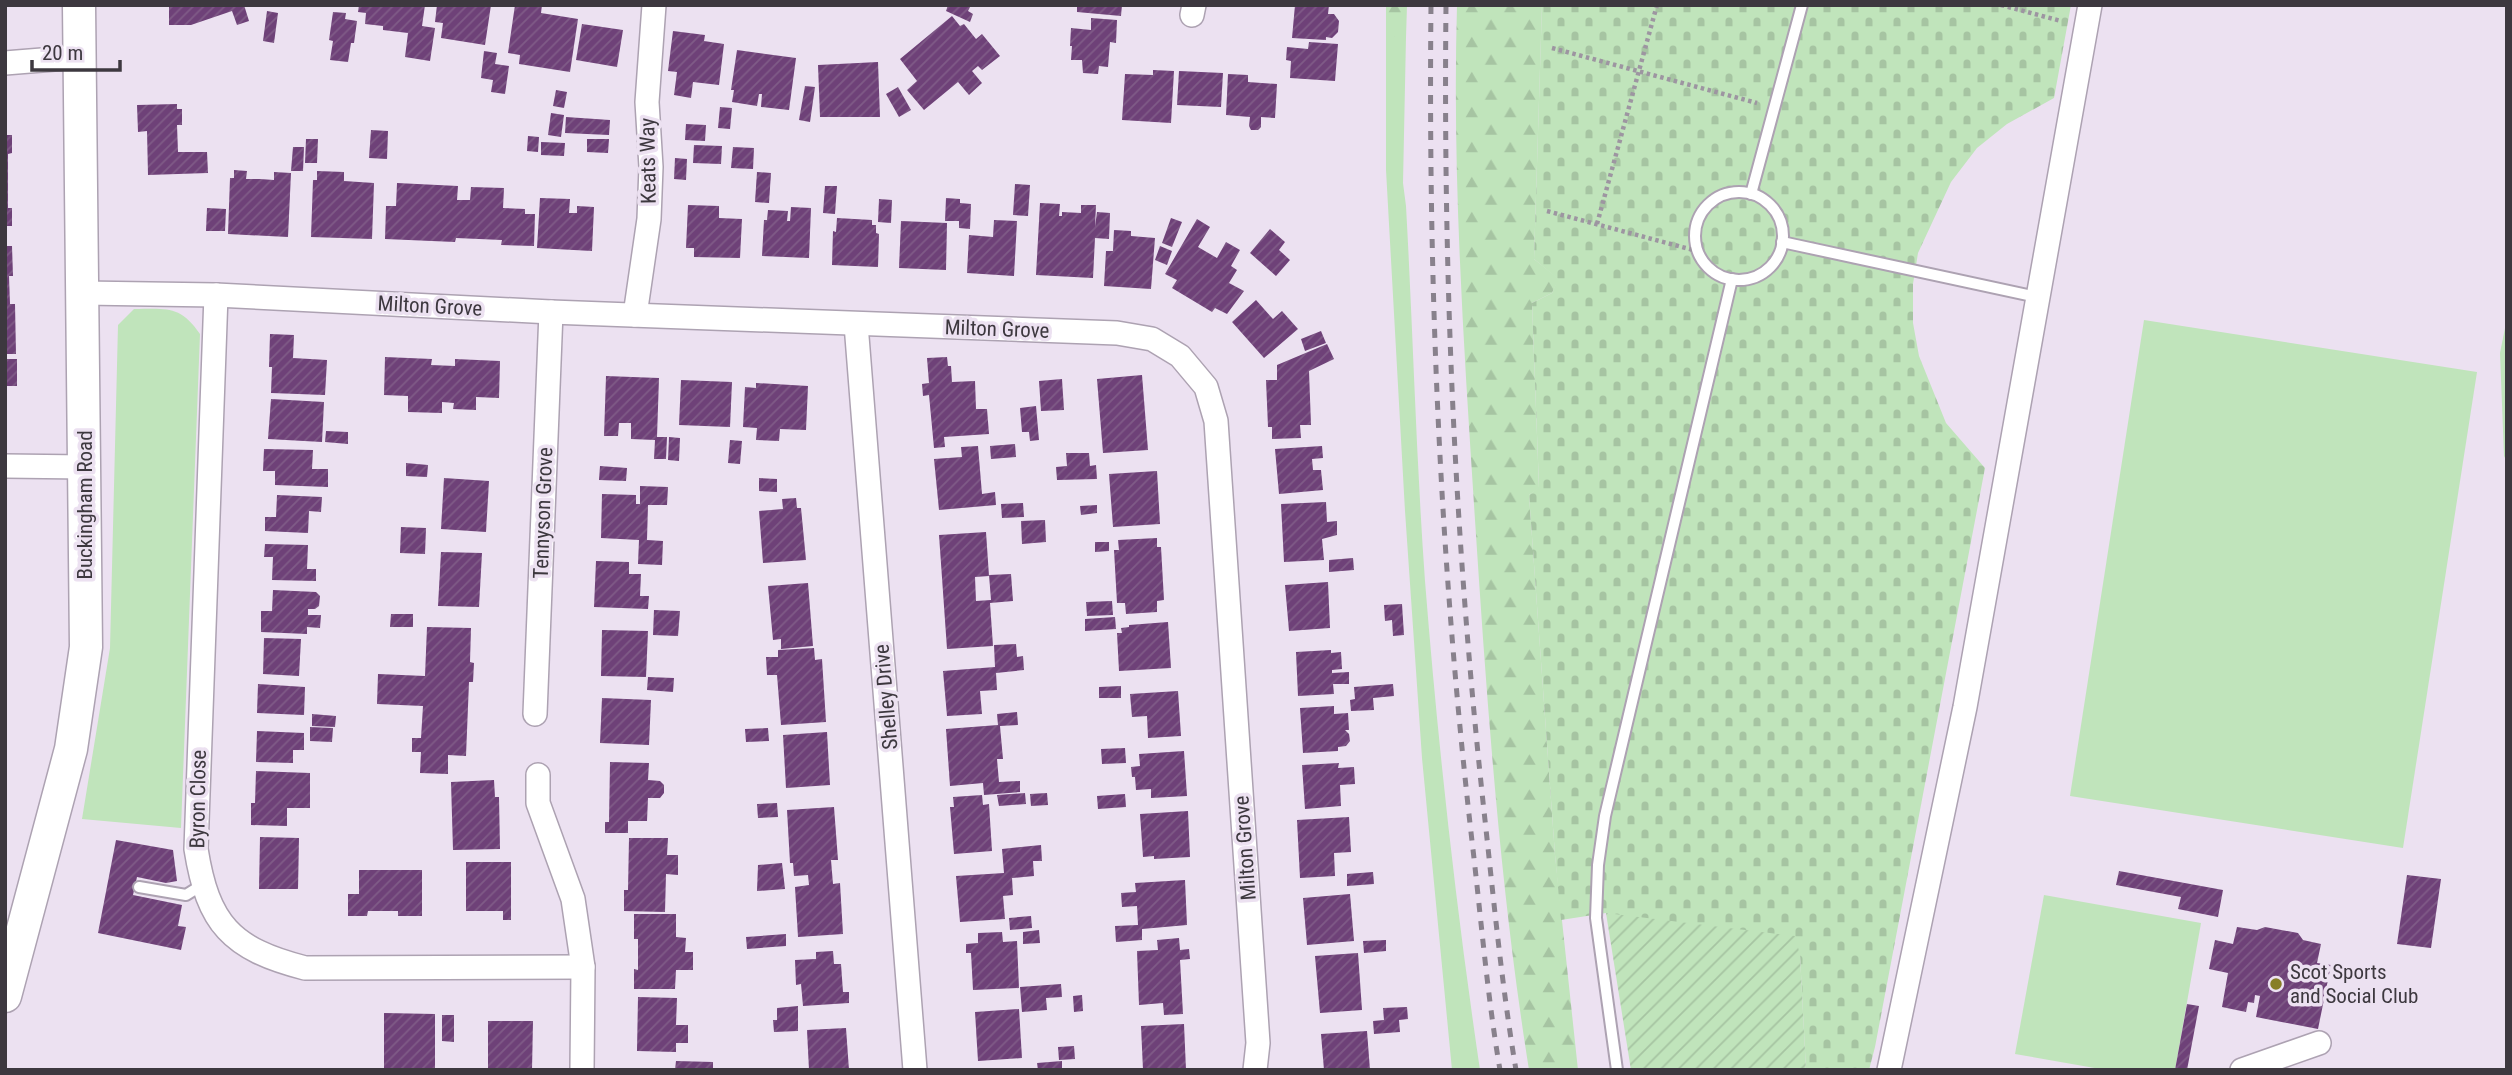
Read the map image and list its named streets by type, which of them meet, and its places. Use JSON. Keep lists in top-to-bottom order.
{
  "streets": {
    "main road": ["Buckingham Road"],
    "street": [
      "Keats Way",
      "Milton Grove",
      "Tennyson Grove",
      "Shelley Drive",
      "Byron Close"
    ]
  },
  "crossings": [
    ["Keats Way", "Milton Grove"],
    ["Milton Grove", "Buckingham Road"],
    ["Milton Grove", "Tennyson Grove"],
    ["Milton Grove", "Shelley Drive"],
    ["Milton Grove", "Byron Close"]
  ],
  "places": ["Scot Sports and Social Club"],
  "scale_bar": "20 m"
}
